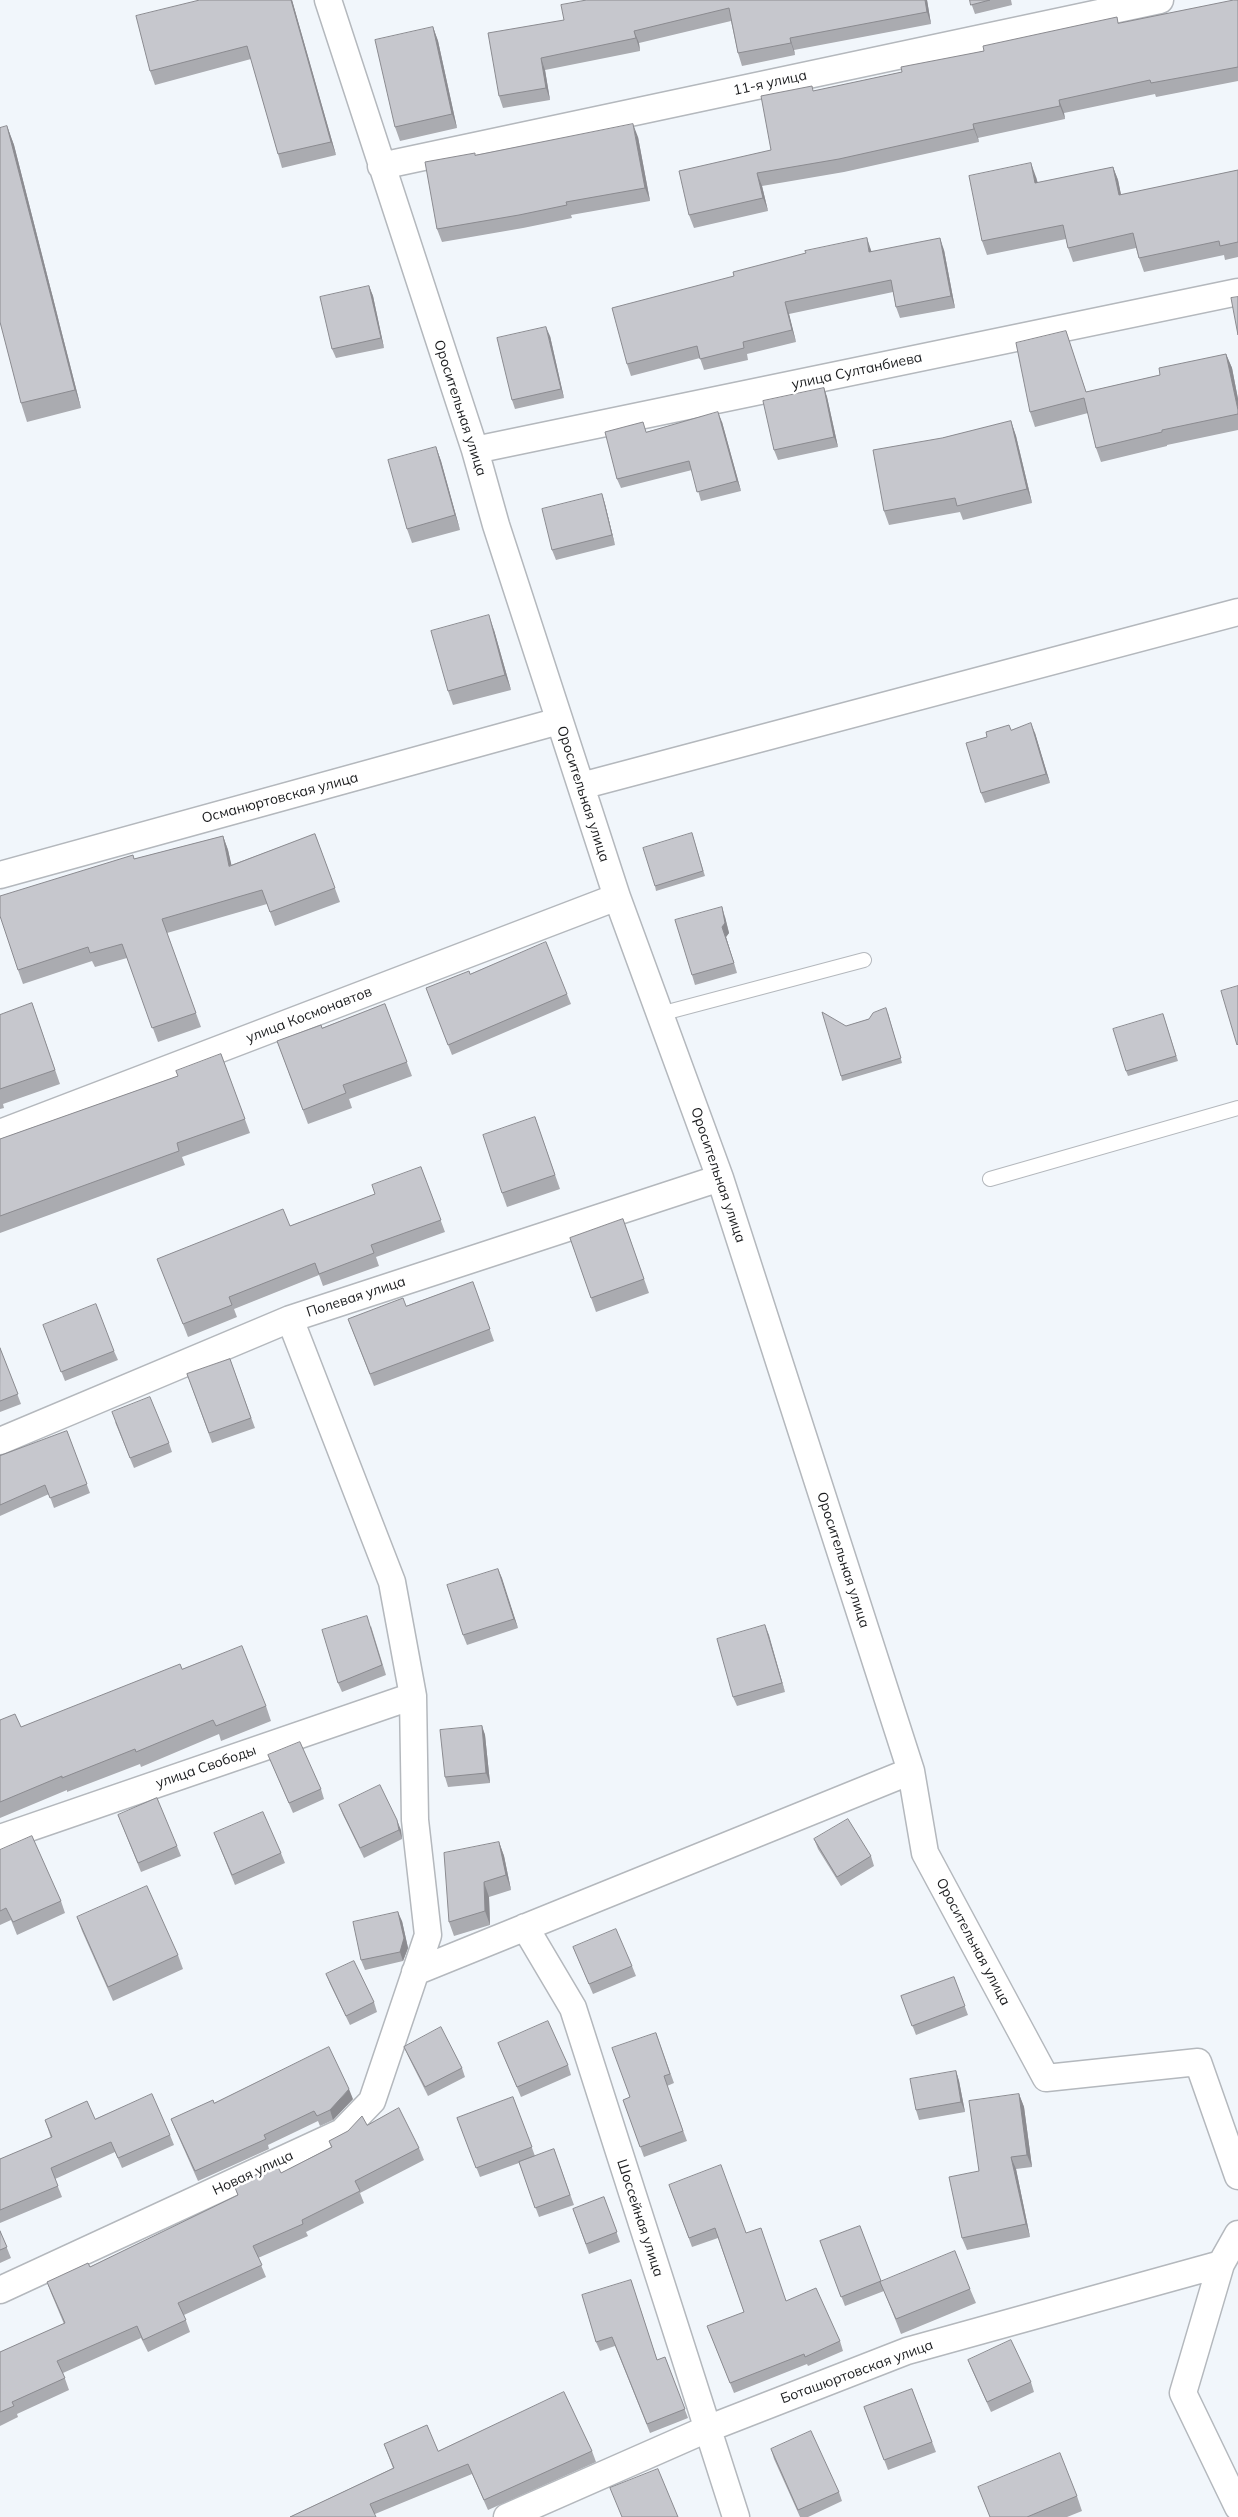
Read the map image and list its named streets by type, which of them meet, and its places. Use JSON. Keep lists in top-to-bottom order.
{
  "streets": {
    "street": [
      "11-я улица",
      "улица Султанбиева",
      "Оросительная улица",
      "Османюртовская улица",
      "улица Космонавтов",
      "Полевая улица",
      "улица Свободы",
      "Новая улица",
      "Шоссейная улица",
      "Боташюртовская улица"
    ]
  },
  "crossings": [
    ["11-я улица", "Оросительная улица"],
    ["улица Султанбиева", "Оросительная улица"],
    ["Оросительная улица", "Османюртовская улица"],
    ["Оросительная улица", "улица Космонавтов"],
    ["Оросительная улица", "Полевая улица"],
    ["Полевая улица", "Новая улица"],
    ["улица Свободы", "Новая улица"],
    ["Шоссейная улица", "Боташюртовская улица"]
  ]
}
